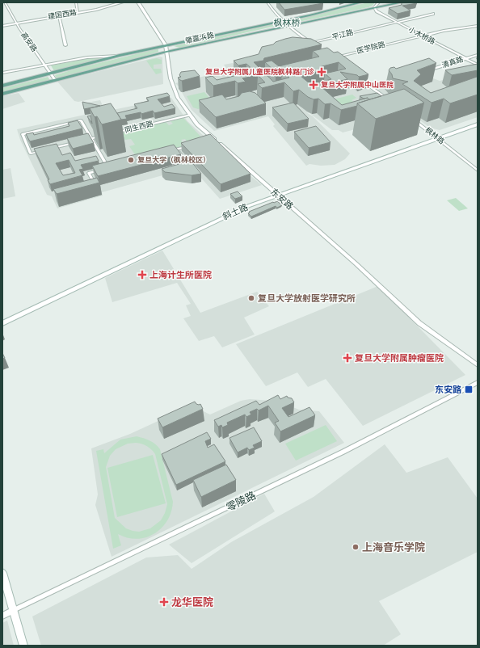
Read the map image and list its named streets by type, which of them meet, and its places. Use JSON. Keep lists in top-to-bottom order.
{
  "streets": {
    "main road": ["肇嘉浜路", "斜土路"],
    "street": [
      "建国西路",
      "平江路",
      "小木桥路",
      "高安路",
      "医学院路",
      "清真路",
      "同生西路",
      "枫林路",
      "东安路",
      "零陵路"
    ]
  },
  "crossings": [
    ["建国西路", "高安路"],
    ["平江路", "小木桥路"],
    ["小木桥路", "肇嘉浜路"],
    ["小木桥路", "医学院路"],
    ["小木桥路", "清真路"],
    ["肇嘉浜路", "高安路"],
    ["肇嘉浜路", "东安路"],
    ["同生西路", "东安路"],
    ["枫林路", "斜土路"],
    ["东安路", "斜土路"]
  ],
  "districts": ["枫林桥"],
  "places": {
    "health": [
      "复旦大学附属儿童医院枫林路门诊",
      "复旦大学附属中山医院",
      "上海计生所医院",
      "复旦大学附属肿瘤医院",
      "龙华医院"
    ],
    "other": ["复旦大学（枫林校区）", "复旦大学放射医学研究所", "上海音乐学院"],
    "transit": ["东安路"]
  }
}
